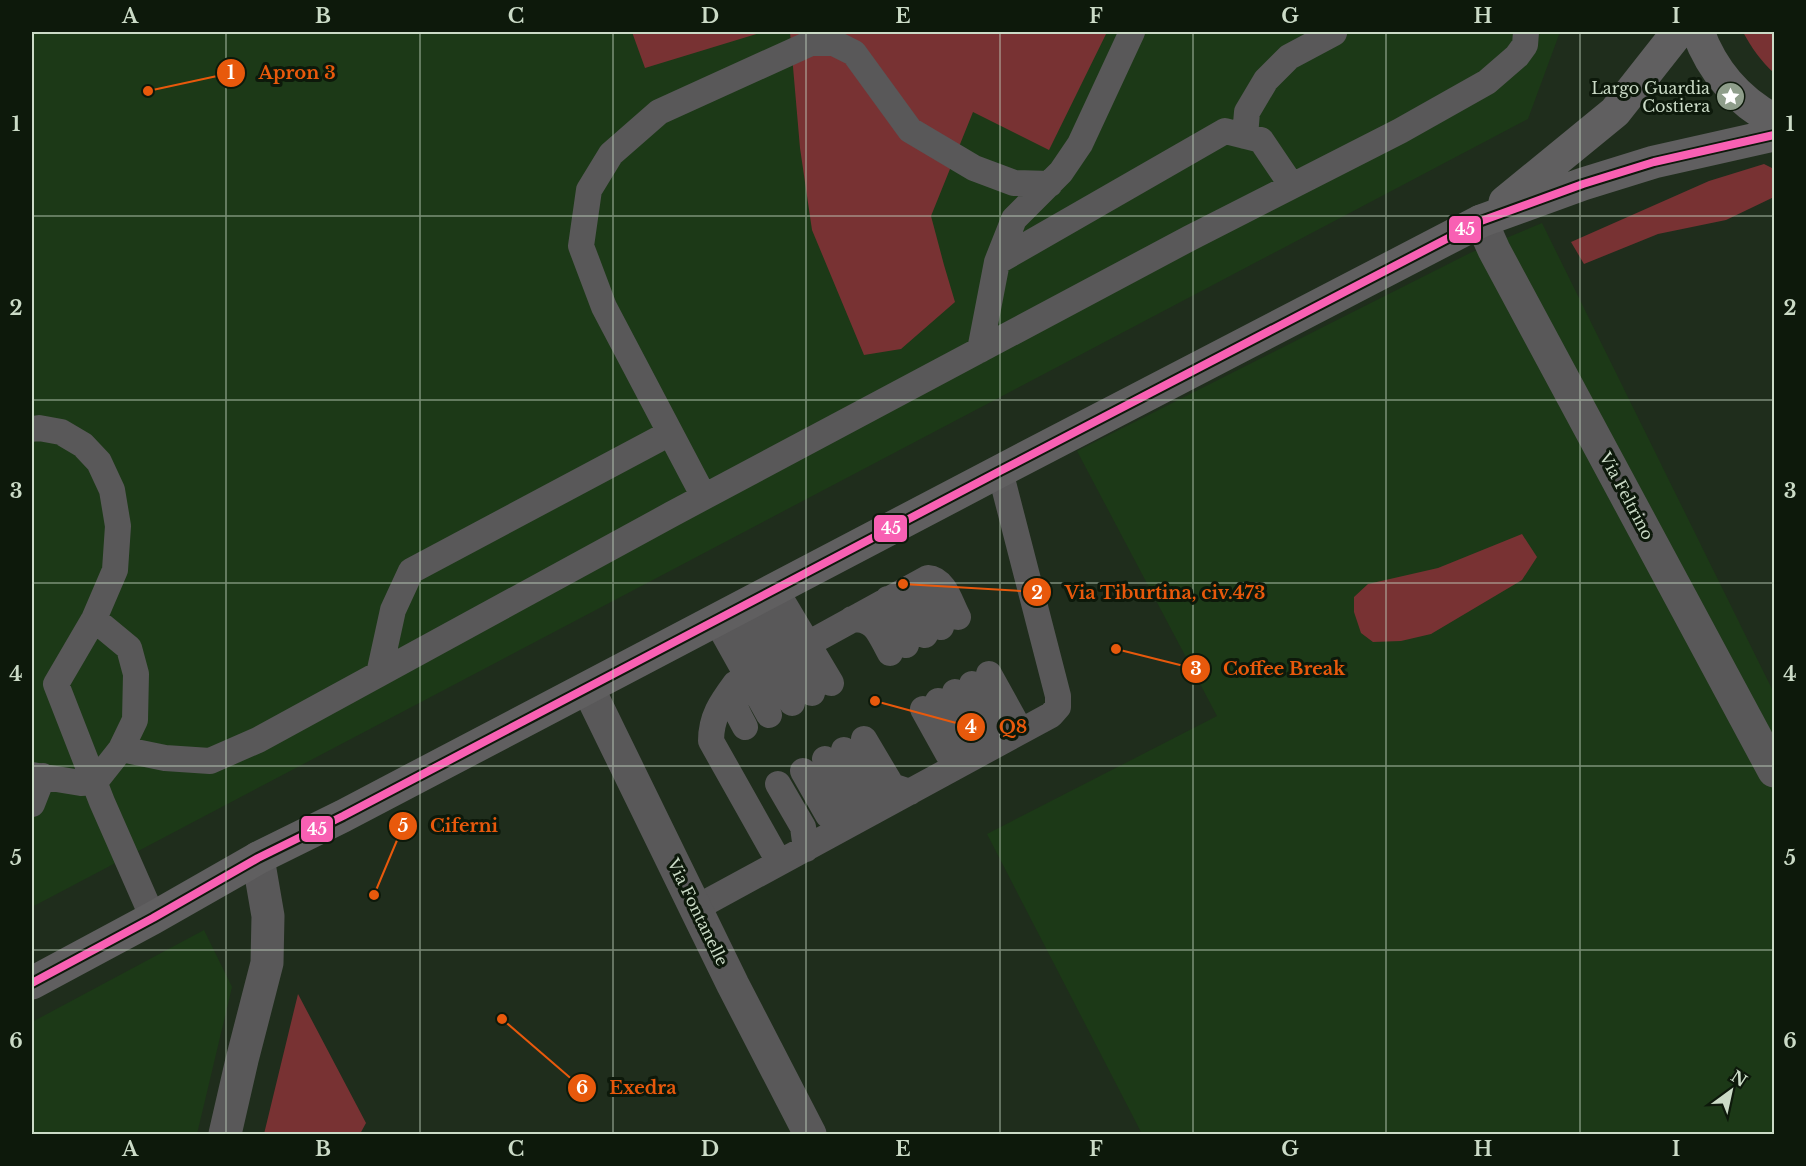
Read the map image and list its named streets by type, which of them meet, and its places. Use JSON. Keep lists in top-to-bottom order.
{
  "streets": {
    "street": ["Via Feltrino", "Via Fontanelle"]
  },
  "places": {
    "other": [
      "Apron 3",
      "Via Tiburtina, civ.473",
      "Coffee Break",
      "Q8",
      "Ciferni",
      "Exedra"
    ],
    "place": ["Largo Guardia Costiera"]
  },
  "lines": ["transit line 45"],
  "north": "top right",
  "grid": {
    "columns": [
      "A",
      "B",
      "C",
      "D",
      "E",
      "F",
      "G",
      "H",
      "I"
    ],
    "rows": [
      "1",
      "2",
      "3",
      "4",
      "5",
      "6"
    ]
  }
}
